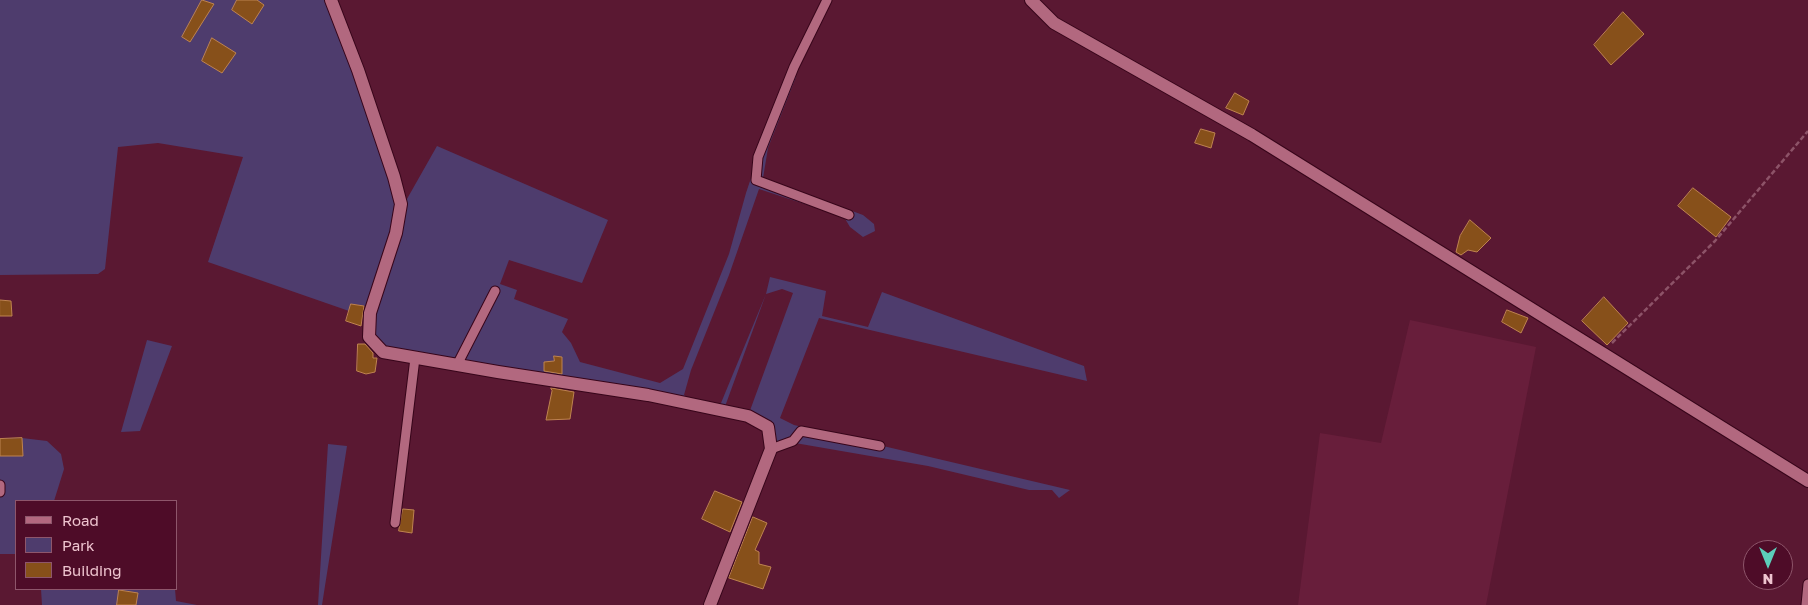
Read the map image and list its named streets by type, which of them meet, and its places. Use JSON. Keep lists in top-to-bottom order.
{
  "legend": ["Road", "Park", "Building"],
  "north": "bottom"
}
